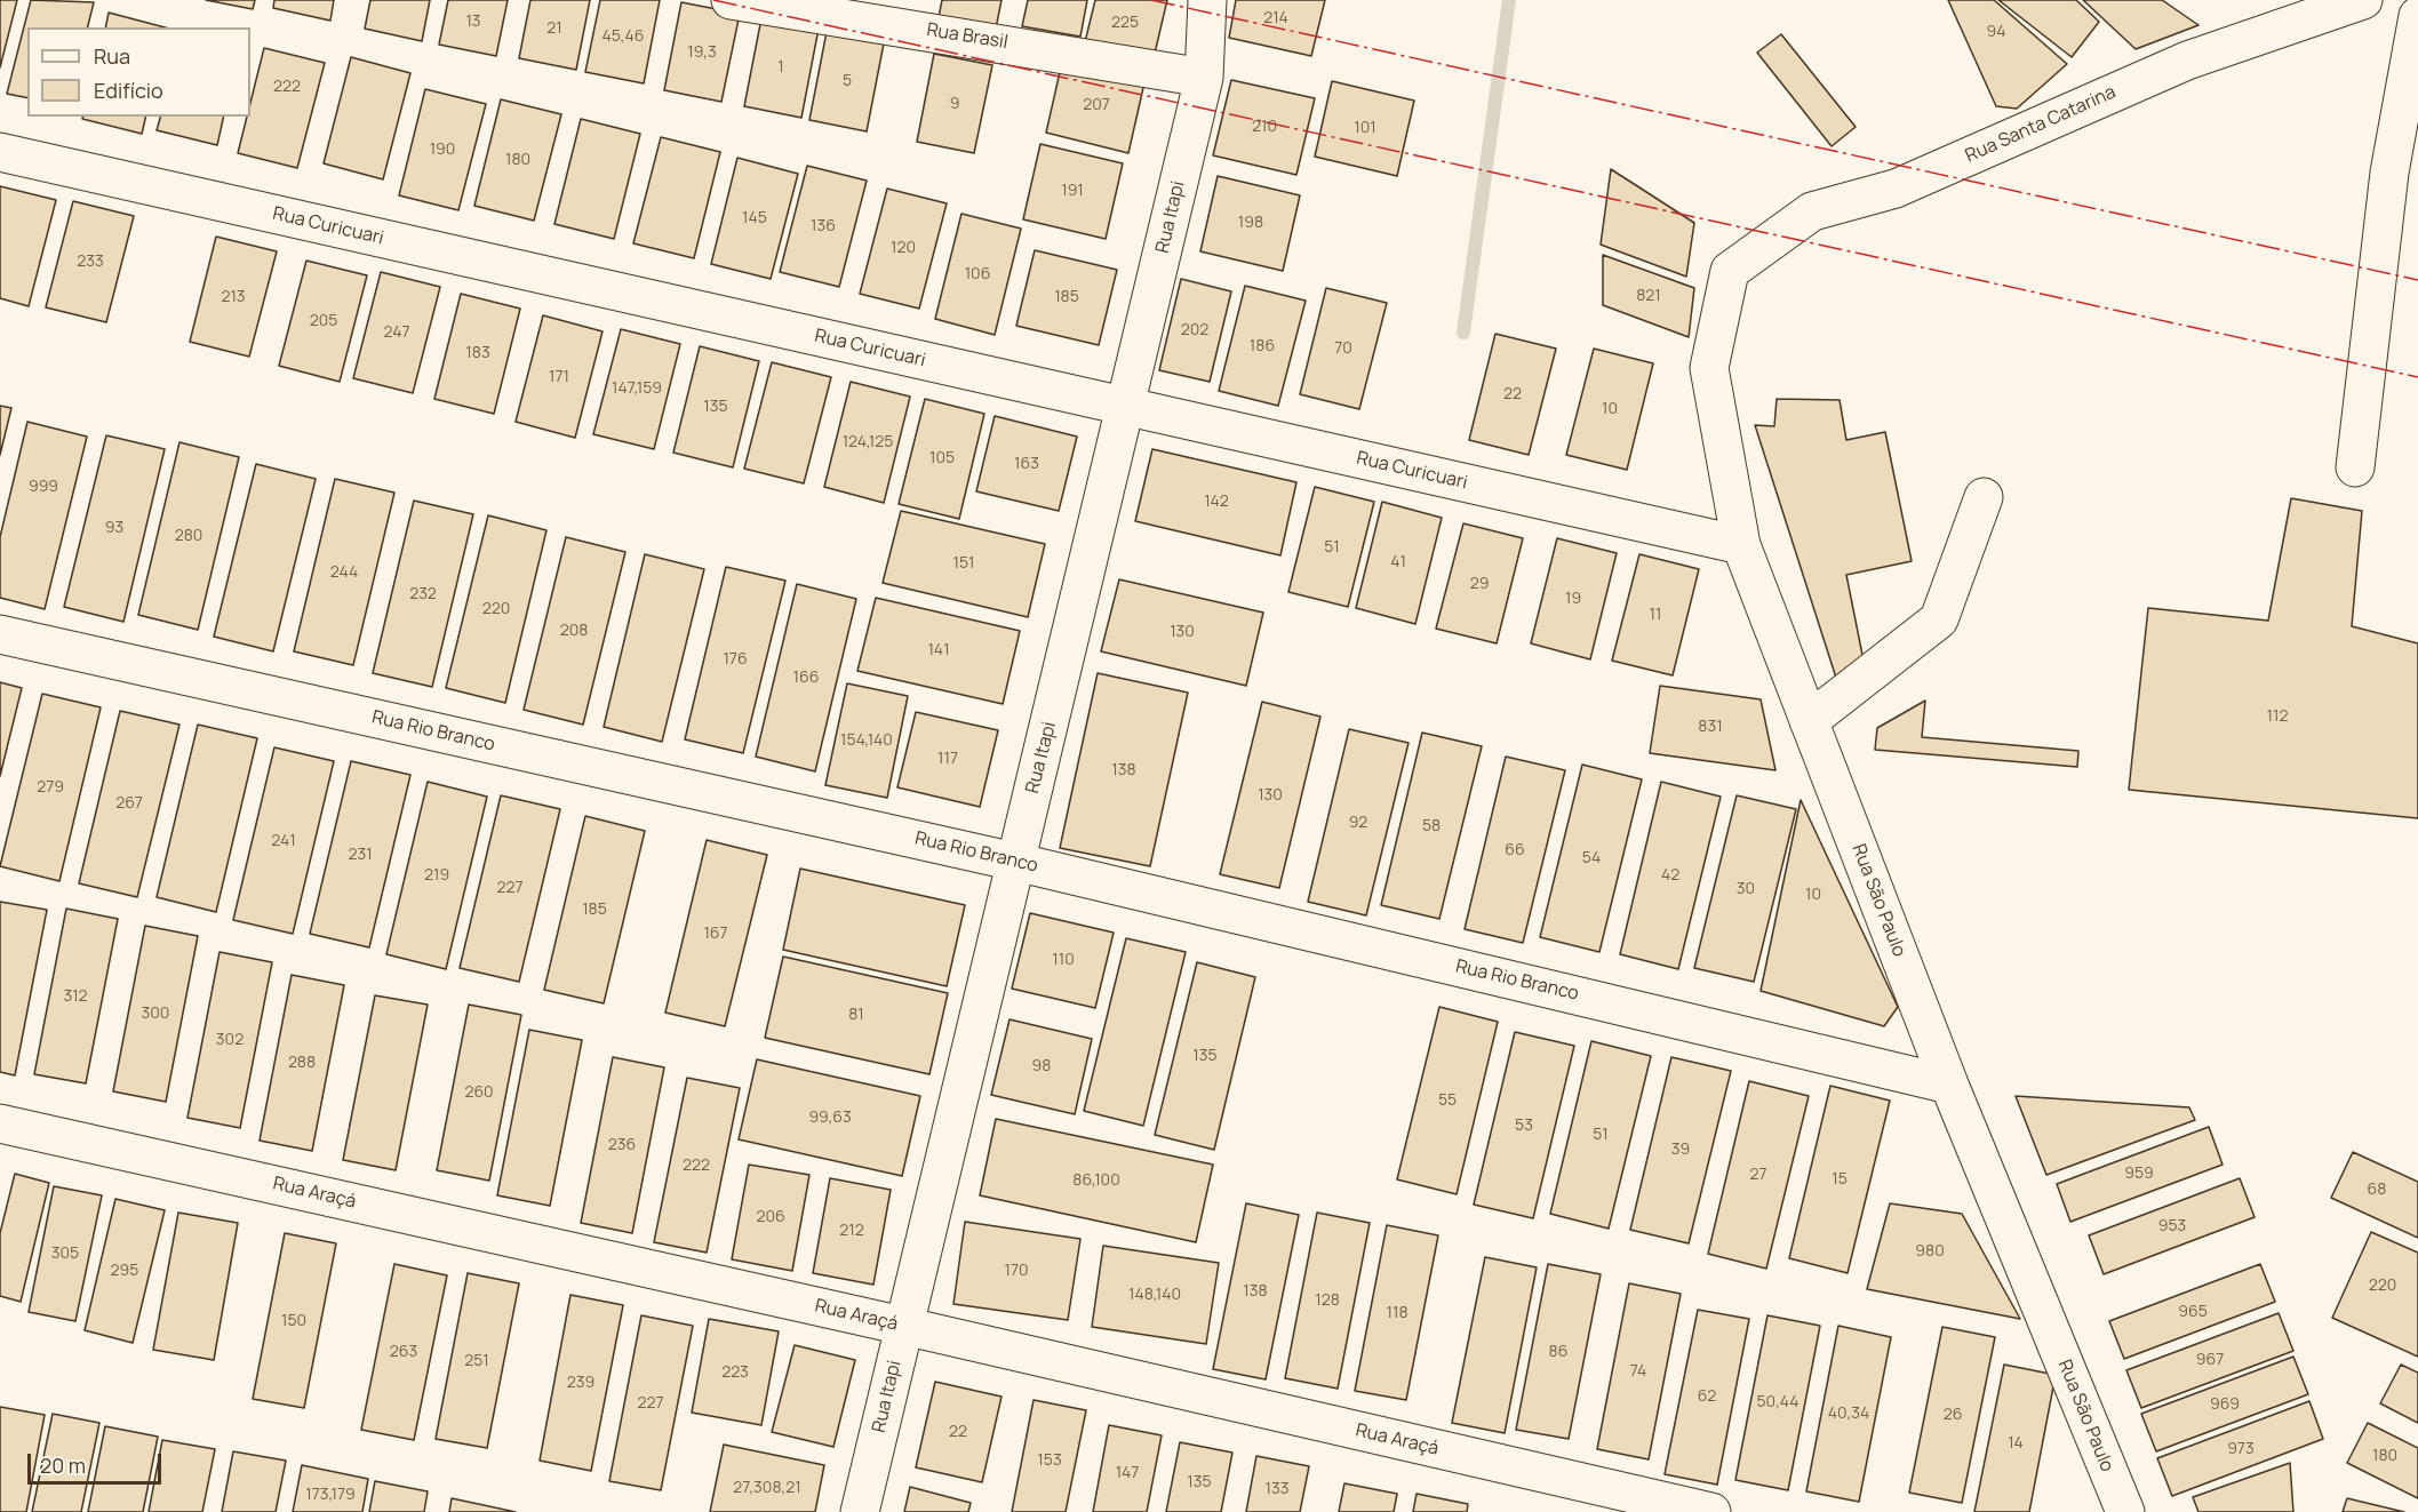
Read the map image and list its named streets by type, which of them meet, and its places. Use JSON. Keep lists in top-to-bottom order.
{
  "streets": {
    "street": [
      "Rua Brasil",
      "Rua Santa Catarina",
      "Rua Itapi",
      "Rua Curicuari",
      "Rua Rio Branco",
      "Rua São Paulo",
      "Rua Araçá"
    ]
  },
  "crossings": [
    ["Rua Brasil", "Rua Itapi"],
    ["Rua Santa Catarina", "Rua São Paulo"],
    ["Rua Itapi", "Rua Curicuari"],
    ["Rua Itapi", "Rua Rio Branco"],
    ["Rua Itapi", "Rua Araçá"],
    ["Rua Curicuari", "Rua São Paulo"],
    ["Rua Rio Branco", "Rua São Paulo"]
  ],
  "house_numbers": [
    "214",
    "13",
    "225",
    "21",
    "94",
    "45,46",
    "19,3",
    "1",
    "5",
    "222",
    "9",
    "207",
    "210",
    "101",
    "190",
    "180",
    "191",
    "145",
    "198",
    "136",
    "120",
    "233",
    "106",
    "821",
    "213",
    "185",
    "205",
    "202",
    "247",
    "186",
    "70",
    "183",
    "171",
    "147,159",
    "22",
    "135",
    "10",
    "124,125",
    "105",
    "163",
    "999",
    "142",
    "93",
    "280",
    "51",
    "41",
    "151",
    "244",
    "29",
    "232",
    "19",
    "220",
    "11",
    "208",
    "130",
    "141",
    "176",
    "166",
    "112",
    "831",
    "154,140",
    "117",
    "138",
    "279",
    "130",
    "267",
    "92",
    "58",
    "241",
    "66",
    "231",
    "54",
    "219",
    "42",
    "227",
    "30",
    "10",
    "185",
    "167",
    "110",
    "312",
    "300",
    "81",
    "302",
    "135",
    "288",
    "98",
    "260",
    "55",
    "99,63",
    "53",
    "51",
    "236",
    "39",
    "222",
    "959",
    "27",
    "15",
    "86,100",
    "68",
    "206",
    "953",
    "212",
    "980",
    "305",
    "295",
    "170",
    "220",
    "138",
    "148,140",
    "128",
    "965",
    "118",
    "150",
    "263",
    "86",
    "967",
    "251",
    "74",
    "223",
    "239",
    "62",
    "50,44",
    "227",
    "969",
    "40,34",
    "26",
    "22",
    "14",
    "973",
    "180",
    "153",
    "147",
    "135",
    "27,308,21",
    "133",
    "173,179"
  ],
  "legend": ["Rua", "Edifício"],
  "scale_bar": "20 m"
}
